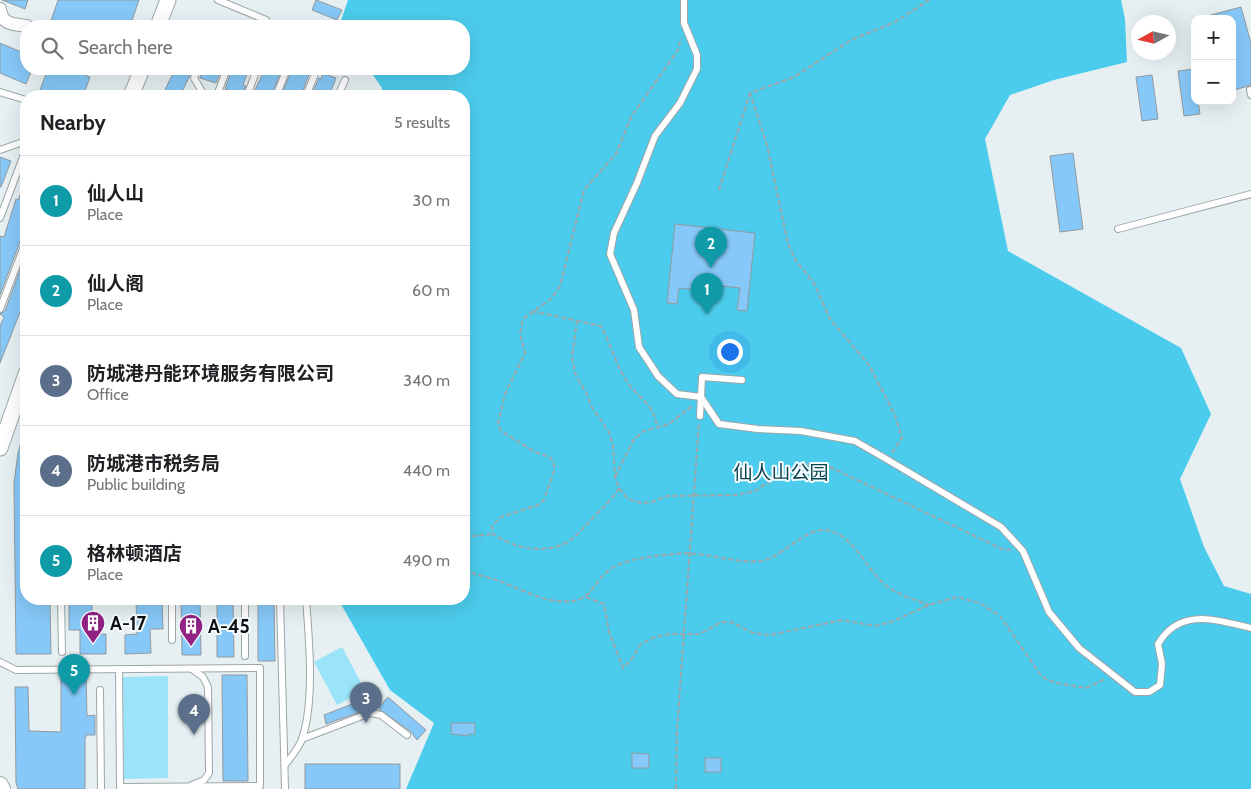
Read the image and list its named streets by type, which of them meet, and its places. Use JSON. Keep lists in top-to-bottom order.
{
  "parks": ["仙人山公园"],
  "places": {
    "building": ["A-17", "A-45"]
  },
  "north": "left",
  "page": {
    "map_buttons": ["+", "−"],
    "search": "Search here",
    "heading": ["Nearby", "5 results"],
    "list": [
      {
        "mark": "1",
        "name": "仙人山",
        "note": "Place",
        "value": "30 m"
      },
      {
        "mark": "2",
        "name": "仙人阁",
        "note": "Place",
        "value": "60 m"
      },
      {
        "mark": "3",
        "name": "防城港丹能环境服务有限公司",
        "note": "Office",
        "value": "340 m"
      },
      {
        "mark": "4",
        "name": "防城港市税务局",
        "note": "Public building",
        "value": "440 m"
      },
      {
        "mark": "5",
        "name": "格林顿酒店",
        "note": "Place",
        "value": "490 m"
      }
    ],
    "pins": [
      "2",
      "1",
      "5",
      "3",
      "4"
    ]
  }
}
